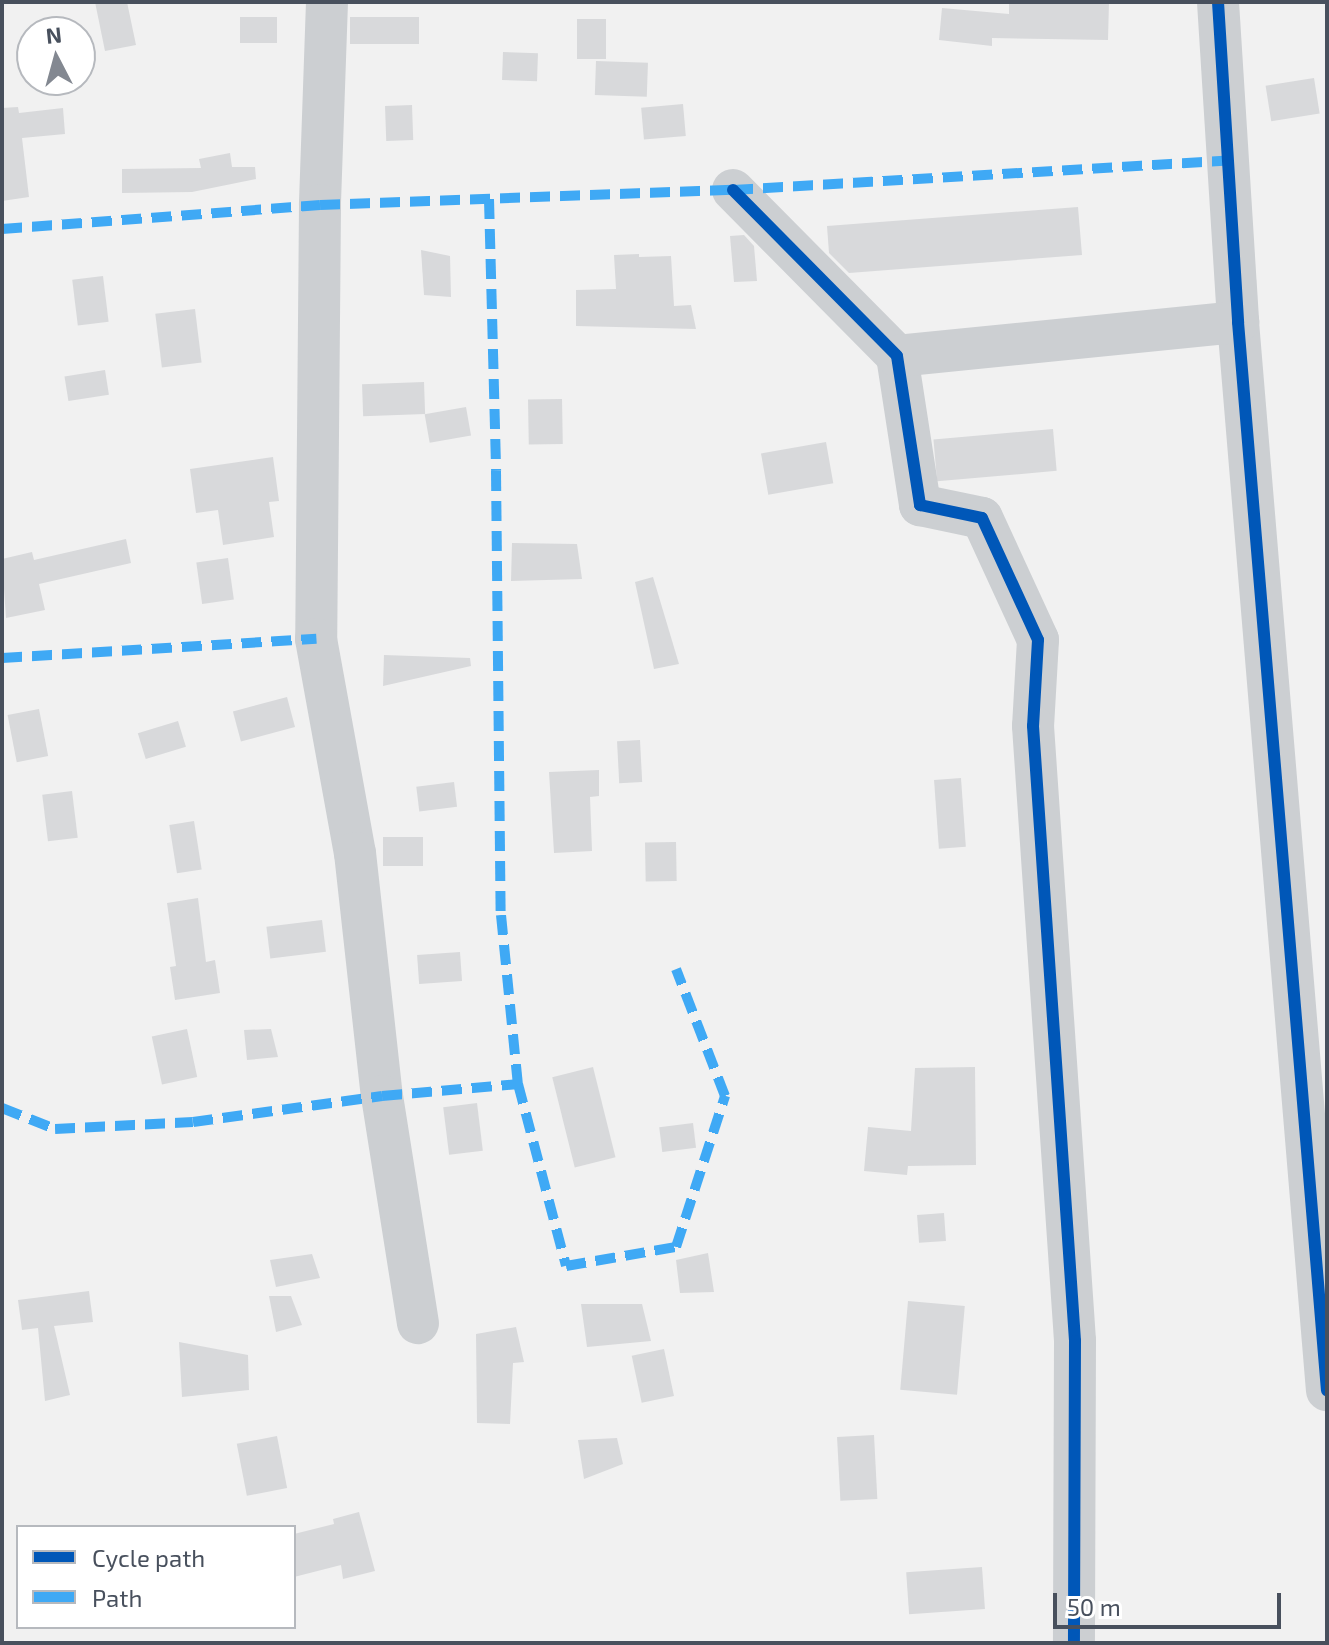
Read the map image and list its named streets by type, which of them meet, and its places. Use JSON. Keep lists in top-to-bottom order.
{
  "legend": ["Cycle path", "Path"],
  "scale_bar": "50 m",
  "north": "top"
}
